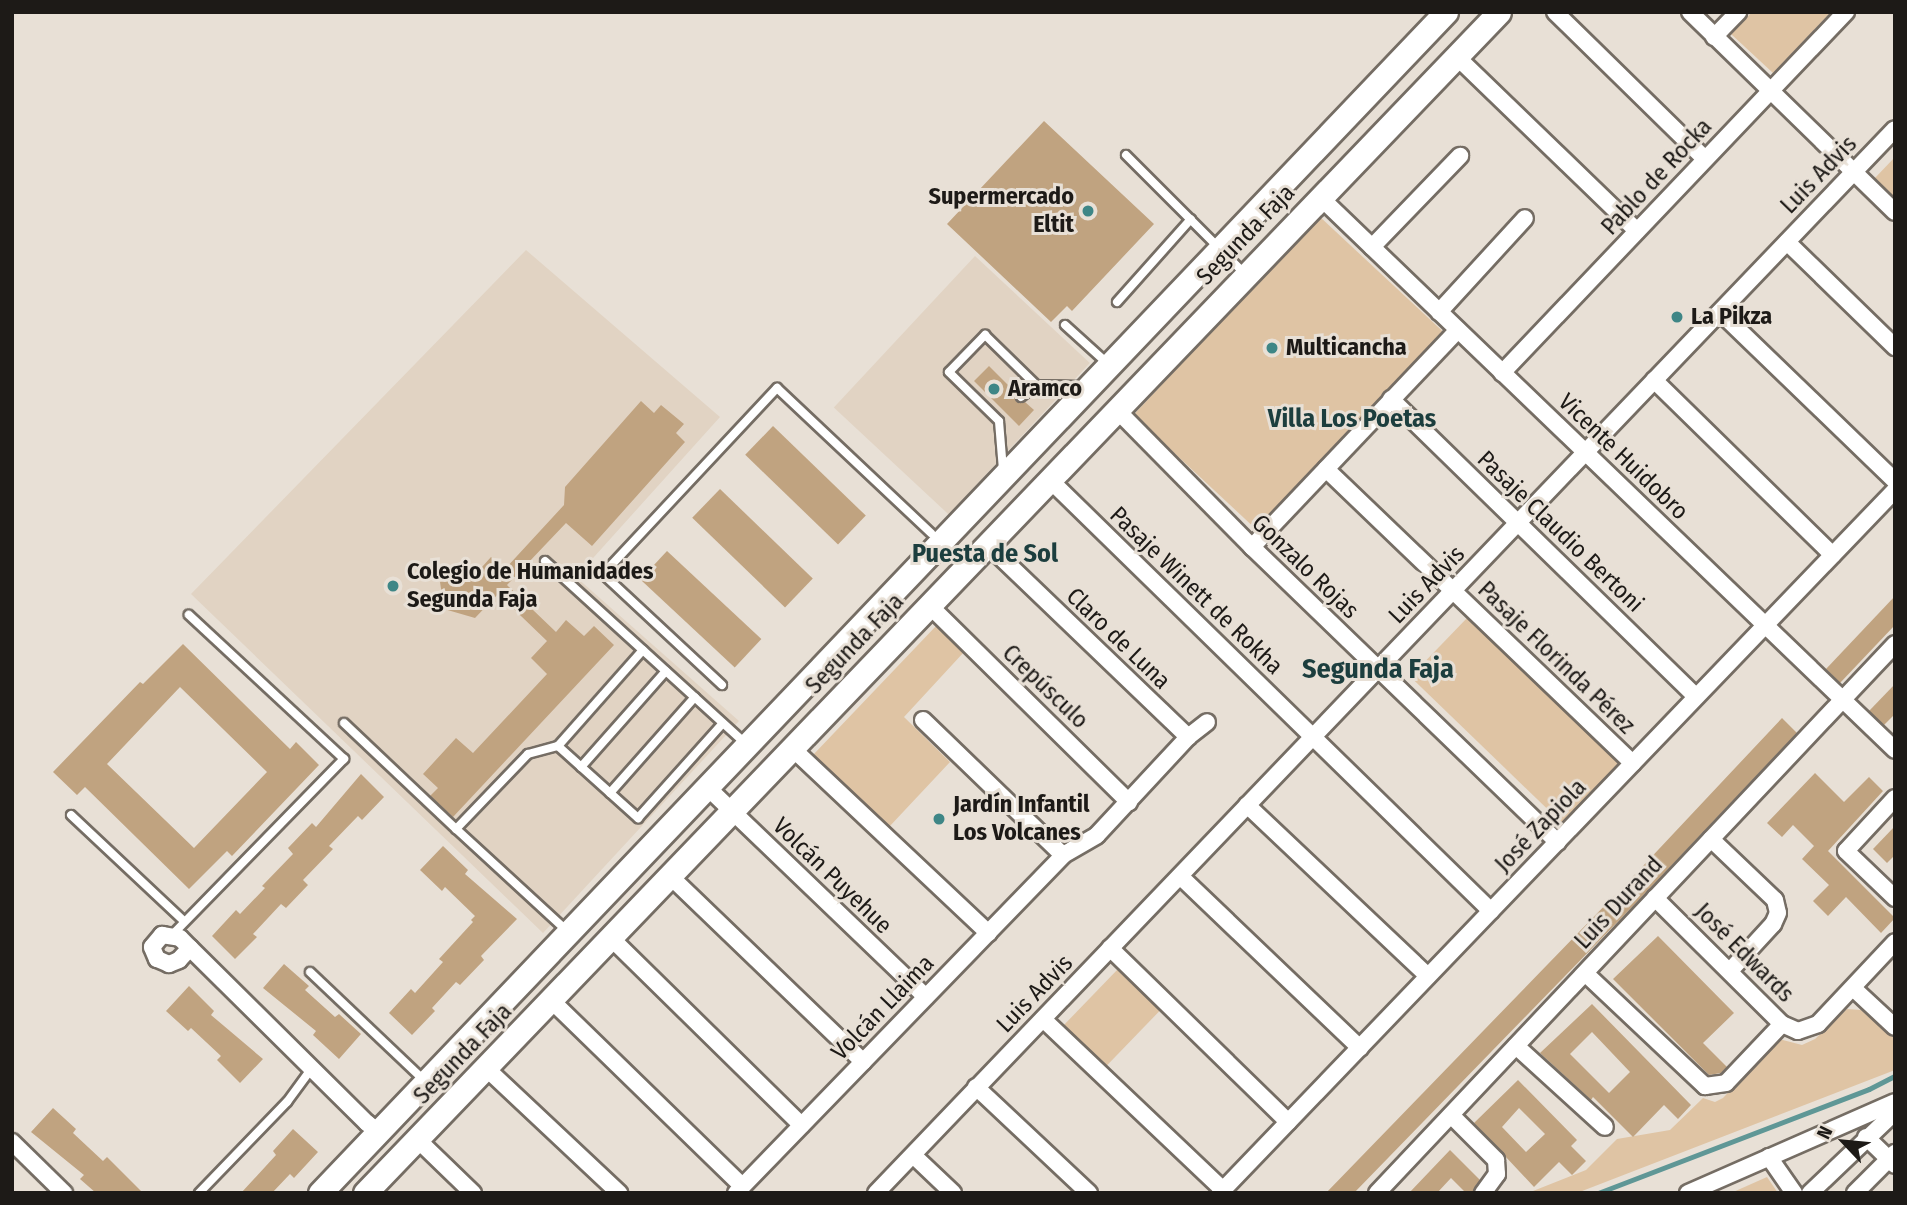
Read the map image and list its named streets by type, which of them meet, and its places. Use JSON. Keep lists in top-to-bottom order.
{
  "streets": {
    "main road": ["Segunda Faja"],
    "street": [
      "Luis Advis",
      "Pablo de Rocka",
      "Vicente Huidobro",
      "Pasaje Claudio Bertoni",
      "Gonzalo Rojas",
      "Pasaje Winett de Rokha",
      "Claro de Luna",
      "Pasaje Florinda Pérez",
      "Crepúsculo",
      "José Zapiola",
      "Volcán Puyehue",
      "Luis Durand",
      "José Edwards",
      "Volcán Llaima"
    ]
  },
  "crossings": [
    ["Luis Advis", "Vicente Huidobro"],
    ["Luis Advis", "Pasaje Claudio Bertoni"],
    ["Luis Advis", "Gonzalo Rojas"],
    ["Luis Advis", "Pasaje Winett de Rokha"],
    ["Luis Advis", "Pasaje Florinda Pérez"],
    ["Pablo de Rocka", "Vicente Huidobro"],
    ["Segunda Faja", "Vicente Huidobro"],
    ["Segunda Faja", "Gonzalo Rojas"],
    ["Segunda Faja", "Pasaje Winett de Rokha"],
    ["Segunda Faja", "Claro de Luna"],
    ["Segunda Faja", "Crepúsculo"],
    ["Segunda Faja", "Volcán Puyehue"],
    ["Vicente Huidobro", "José Zapiola"],
    ["Vicente Huidobro", "Luis Durand"],
    ["Pasaje Claudio Bertoni", "José Zapiola"],
    ["Gonzalo Rojas", "José Zapiola"],
    ["Pasaje Winett de Rokha", "José Zapiola"],
    ["Claro de Luna", "Volcán Llaima"],
    ["Pasaje Florinda Pérez", "José Zapiola"],
    ["Crepúsculo", "Volcán Llaima"],
    ["Volcán Puyehue", "Volcán Llaima"],
    ["Luis Durand", "José Edwards"]
  ],
  "districts": ["Villa Los Poetas", "Puesta de Sol", "Segunda Faja"],
  "places": [
    "Supermercado Eltit",
    "La Pikza",
    "Multicancha",
    "Aramco",
    "Colegio de Humanidades Segunda Faja",
    "Jardín Infantil Los Volcanes"
  ],
  "north": "top left"
}
